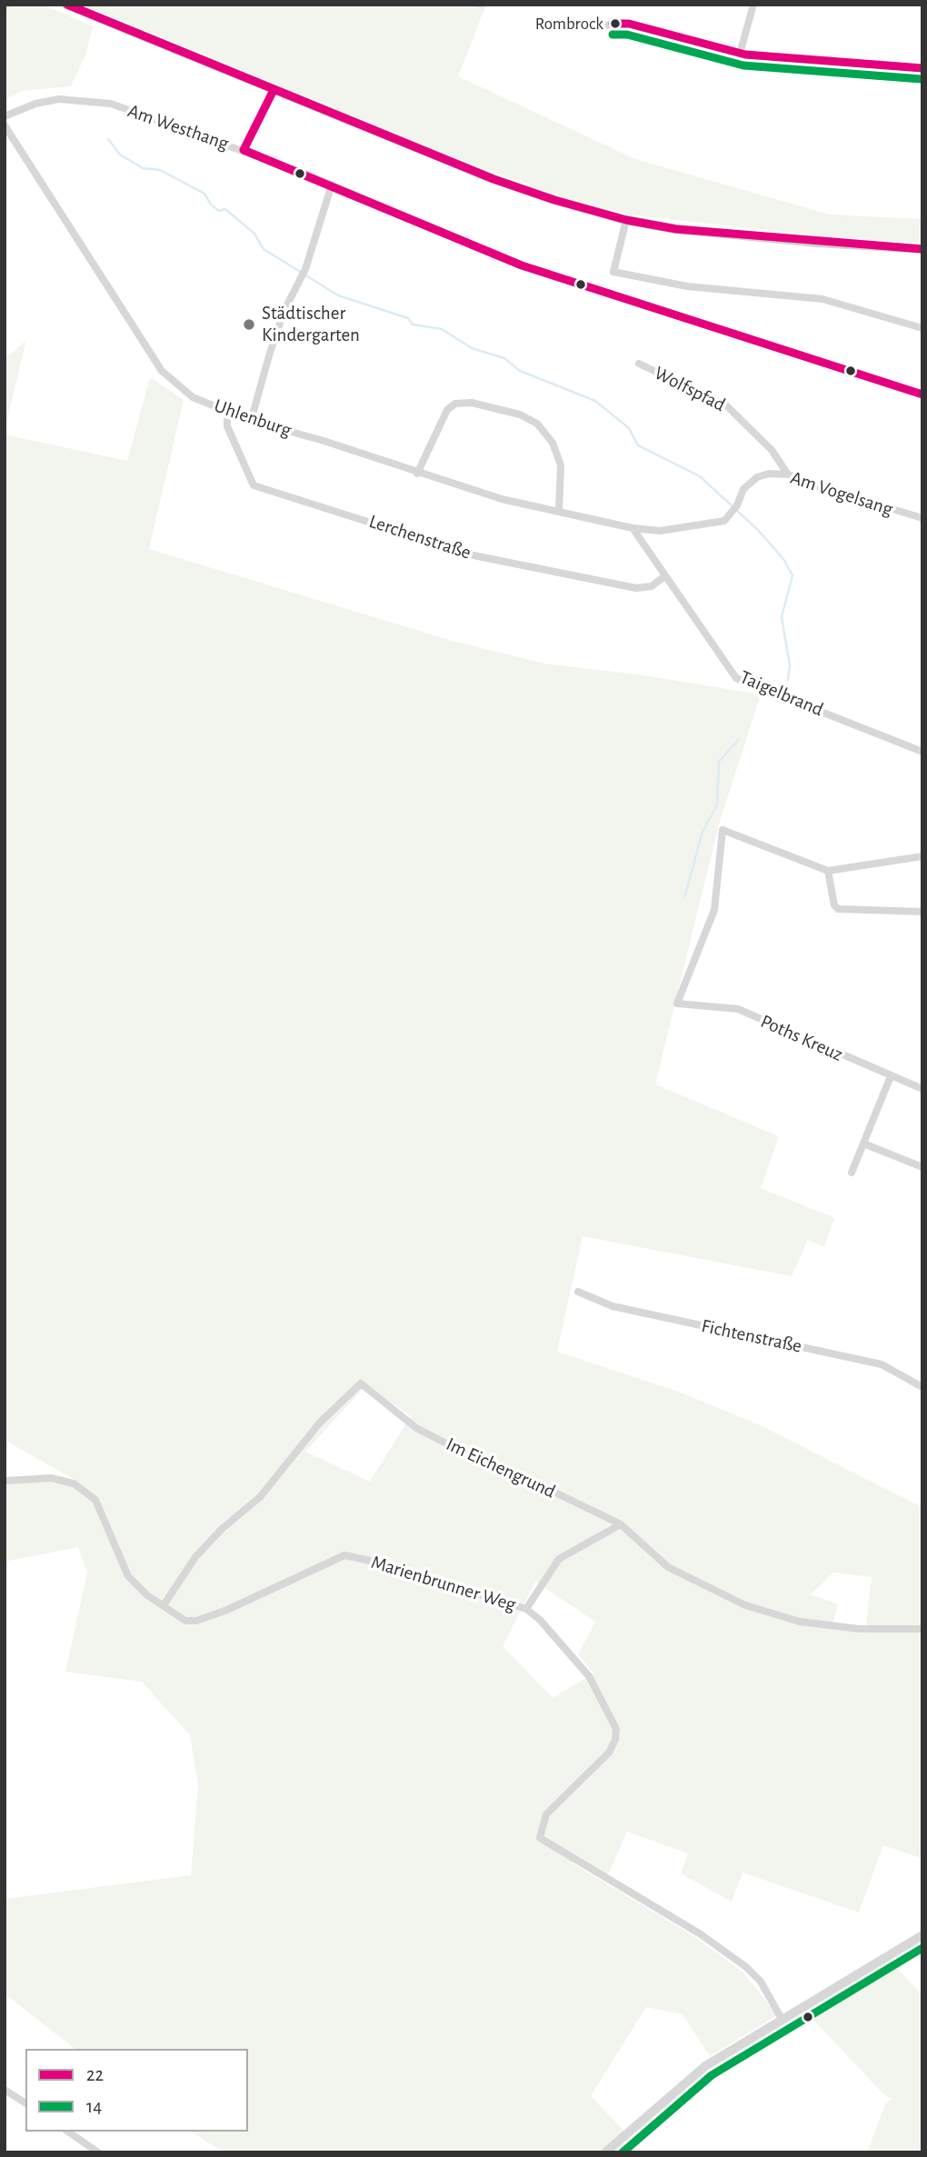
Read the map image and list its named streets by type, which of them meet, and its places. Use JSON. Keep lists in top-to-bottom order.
{
  "streets": {
    "street": [
      "Am Westhang",
      "Wolfspfad",
      "Uhlenburg",
      "Am Vogelsang",
      "Lerchenstraße",
      "Taigelbrand",
      "Poths Kreuz",
      "Fichtenstraße",
      "Im Eichengrund",
      "Marienbrunner Weg"
    ]
  },
  "crossings": [
    ["Wolfspfad", "Am Vogelsang"],
    ["Uhlenburg", "Am Vogelsang"],
    ["Uhlenburg", "Lerchenstraße"],
    ["Uhlenburg", "Taigelbrand"],
    ["Am Vogelsang", "Taigelbrand"],
    ["Lerchenstraße", "Taigelbrand"],
    ["Im Eichengrund", "Marienbrunner Weg"]
  ],
  "places": ["Rombrock", "Städtischer Kindergarten"],
  "lines": ["transit line 22", "transit line 14"],
  "legend": ["22", "14"]
}
